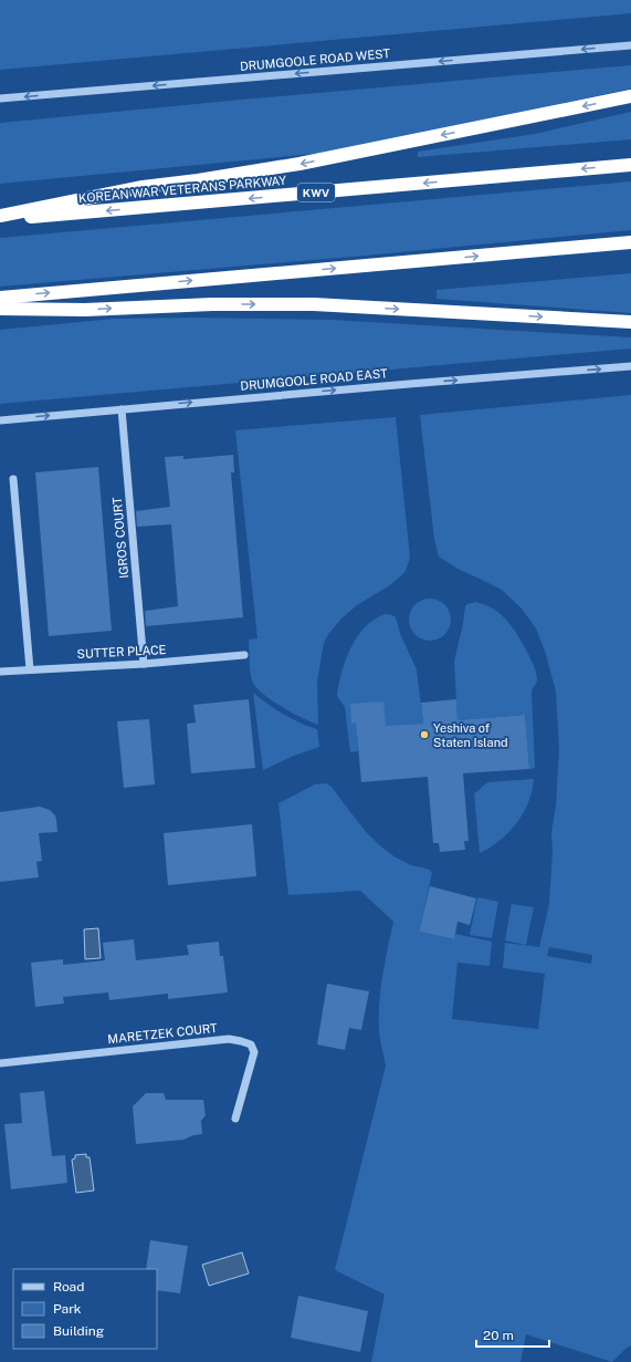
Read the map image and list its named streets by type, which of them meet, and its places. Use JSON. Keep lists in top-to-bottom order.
{
  "streets": {
    "highway": ["KOREAN WAR VETERANS PARKWAY", "KWV"],
    "street": [
      "DRUMGOOLE ROAD WEST",
      "DRUMGOOLE ROAD EAST",
      "IGROS COURT",
      "SUTTER PLACE",
      "MARETZEK COURT"
    ]
  },
  "crossings": [
    ["DRUMGOOLE ROAD EAST", "IGROS COURT"],
    ["IGROS COURT", "SUTTER PLACE"]
  ],
  "one_way": ["DRUMGOOLE ROAD WEST", "DRUMGOOLE ROAD EAST"],
  "places": ["Yeshiva of Staten Island"],
  "legend": ["Road", "Park", "Building"],
  "scale_bar": "20 m"
}
